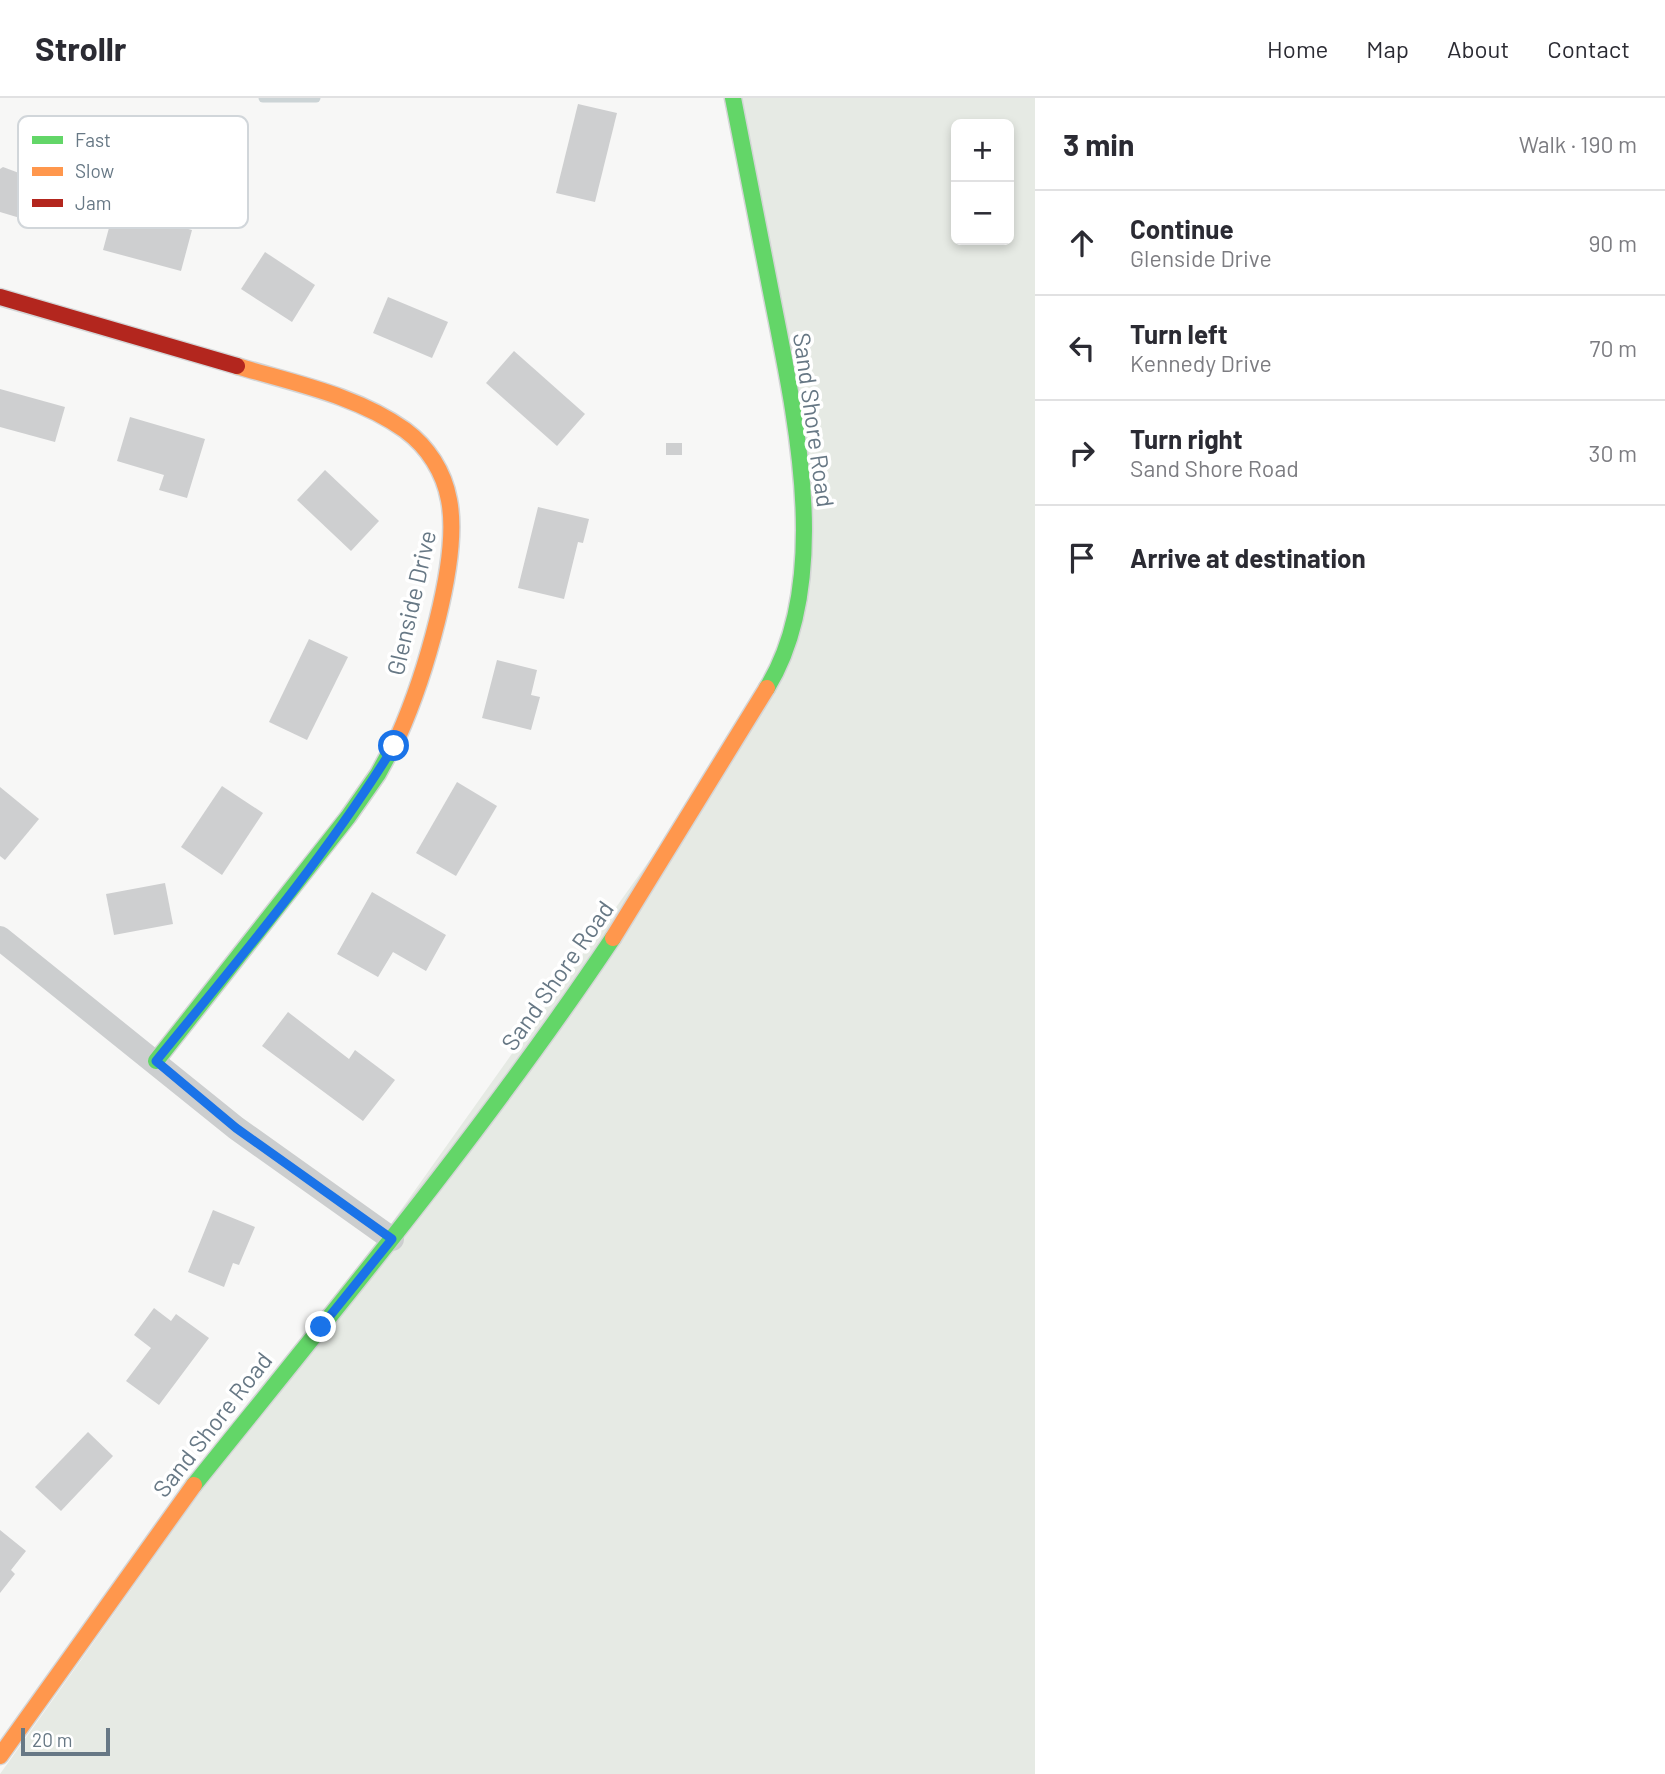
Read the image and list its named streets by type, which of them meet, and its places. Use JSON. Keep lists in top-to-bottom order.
{
  "streets": {
    "street": ["Sand Shore Road", "Glenside Drive"]
  },
  "legend": ["Fast", "Slow", "Jam"],
  "scale_bar": "20 m",
  "page": {
    "header": "Strollr",
    "nav": [
      "Home",
      "Map",
      "About",
      "Contact"
    ],
    "heading": ["3 min", "Walk · 190 m"],
    "map_buttons": ["+", "−"],
    "list": [
      ["Continue", "Glenside Drive", "90 m"],
      ["Turn left", "Kennedy Drive", "70 m"],
      ["Turn right", "Sand Shore Road", "30 m"],
      "Arrive at destination"
    ],
    "scale": "20 m"
  }
}
